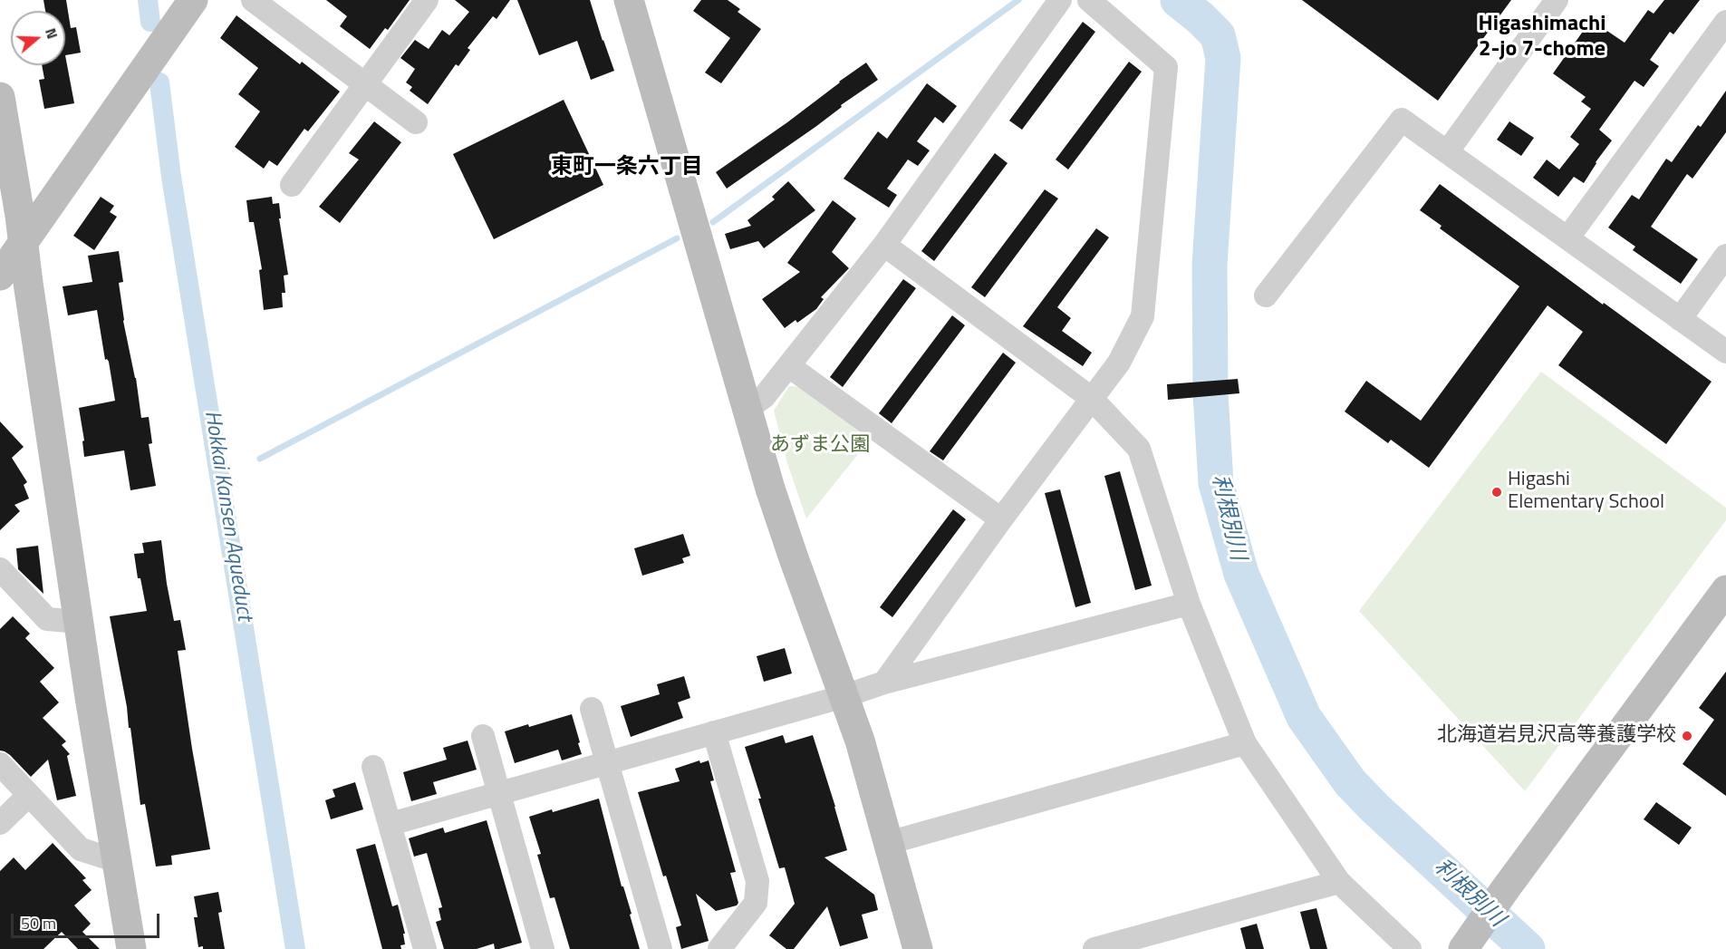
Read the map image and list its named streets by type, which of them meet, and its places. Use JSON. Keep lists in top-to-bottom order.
{
  "districts": ["Higashimachi 2-jo 7-chome", "東町一条六丁目"],
  "water": ["Hokkai Kansen Aqueduct", "利根別川"],
  "parks": ["あずま公園"],
  "places": ["Higashi Elementary School", "北海道岩見沢高等養護学校"],
  "scale_bar": "50 m",
  "north": "right"
}
